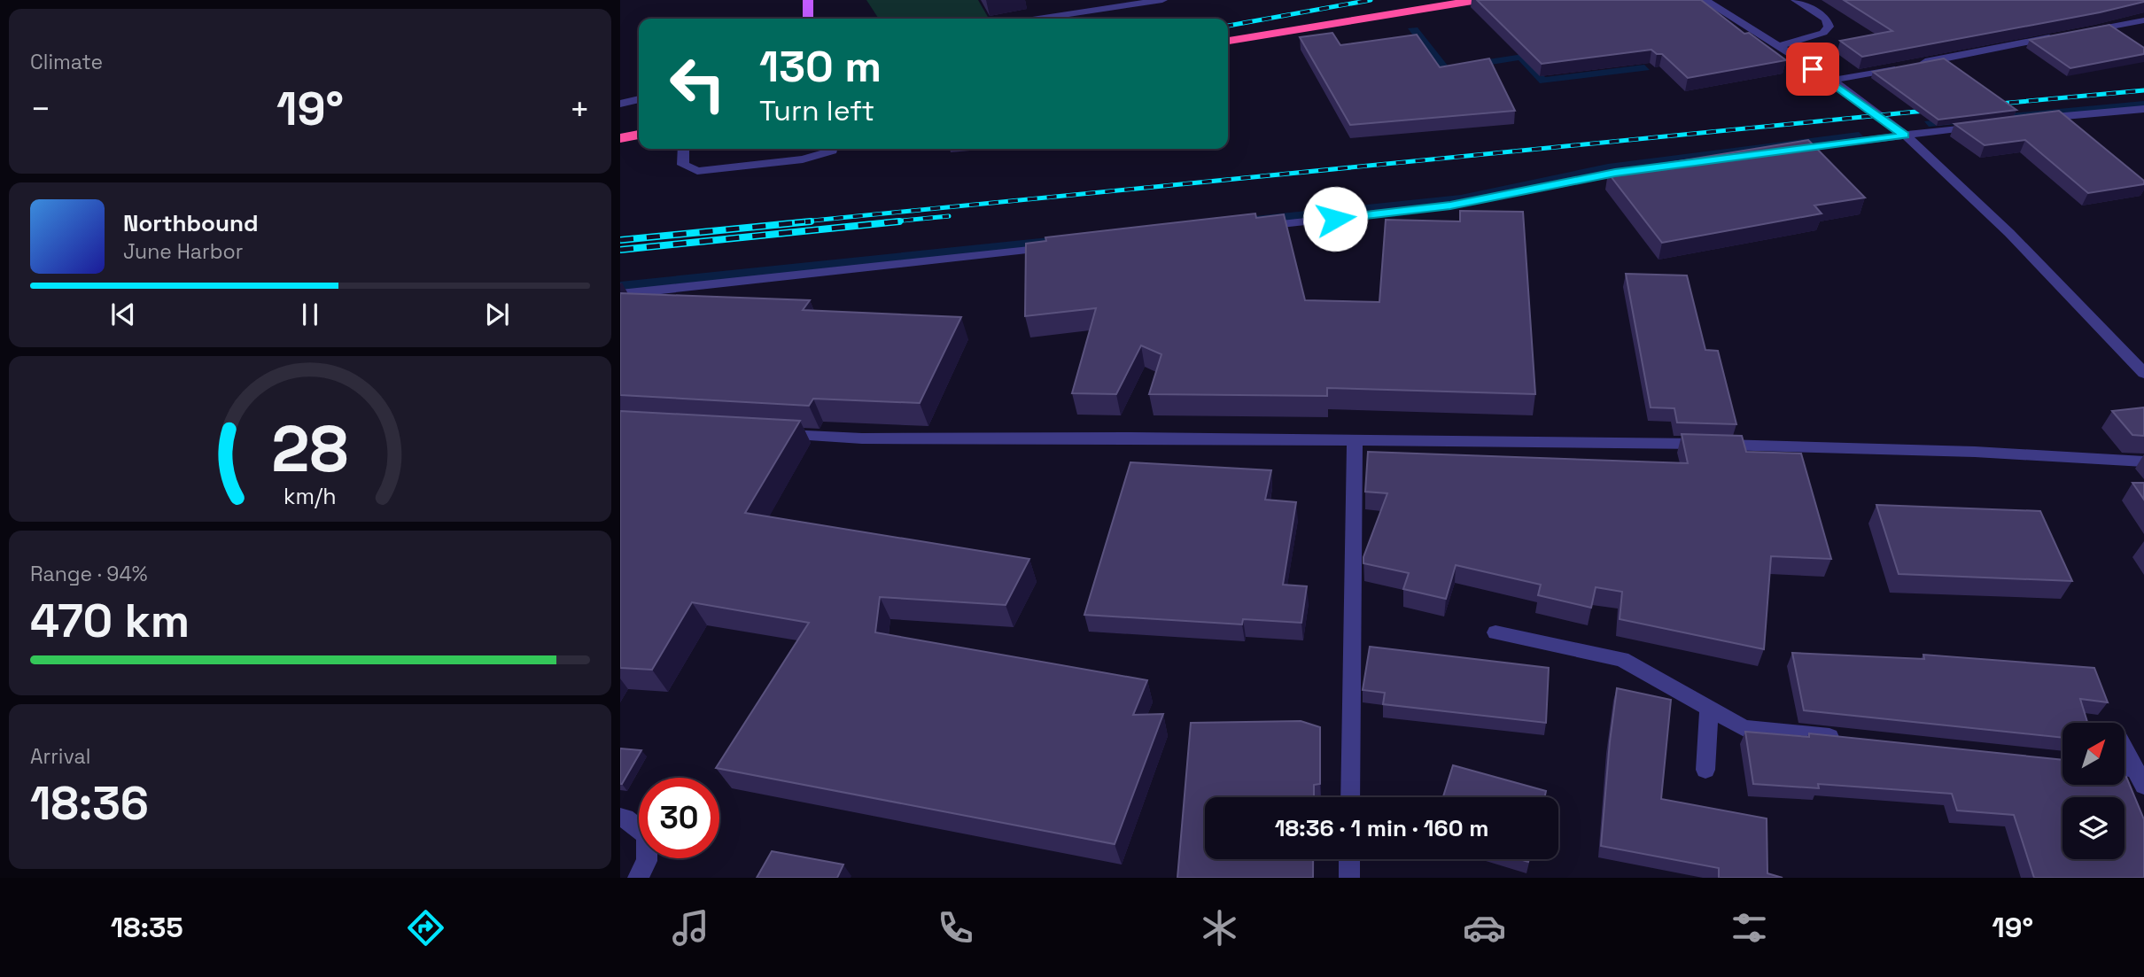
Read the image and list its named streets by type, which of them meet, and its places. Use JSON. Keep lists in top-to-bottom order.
{
  "north": "top right",
  "page": {
    "tile": [
      "Climate",
      ["Range · 94%", "470 km"],
      ["Arrival", "18:36"]
    ],
    "turn": ["130 m", "Turn left"],
    "heat": ["−", "19°", "+"],
    "song": ["Northbound", "June Harbor"],
    "limit": "30",
    "trip": "18:36 · 1 min · 160 m",
    "tabs": ["18:35", "19°"],
    "gauge": ["28", "km/h"]
  }
}
